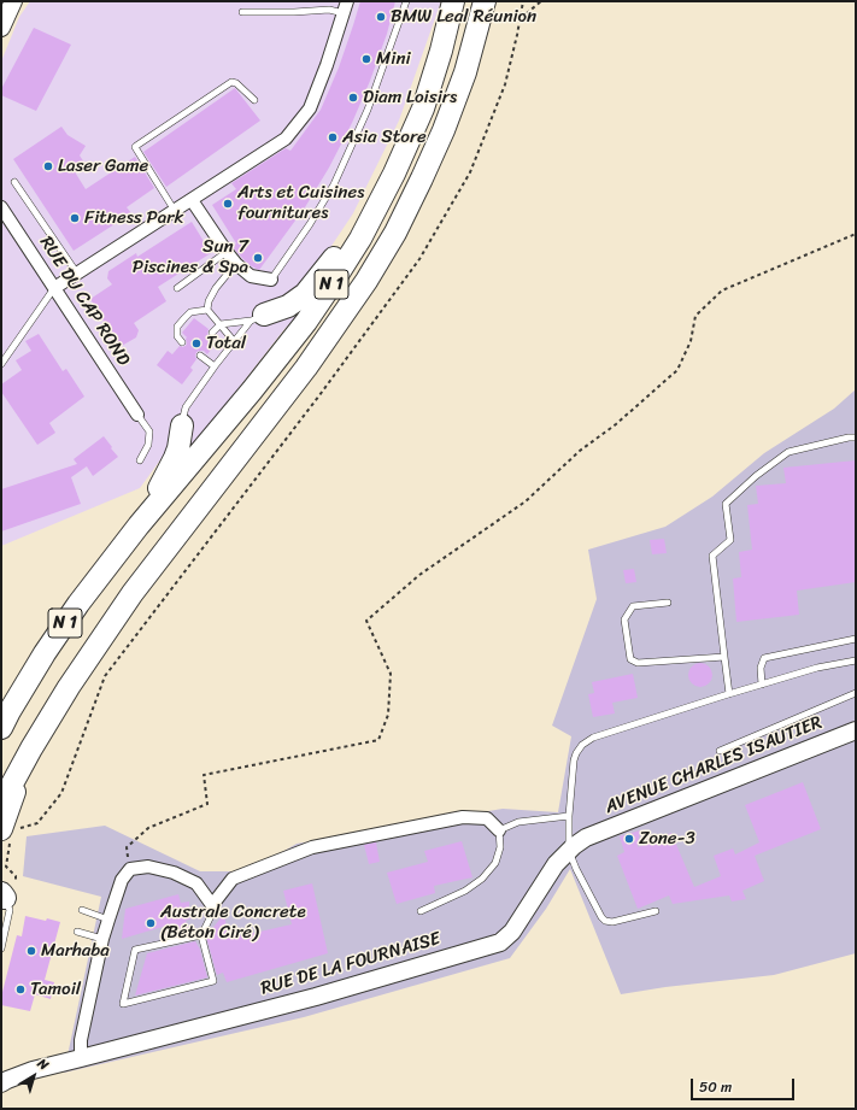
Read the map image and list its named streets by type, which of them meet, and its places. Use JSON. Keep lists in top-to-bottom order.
{
  "streets": {
    "highway": ["N 1"],
    "street": ["RUE DU CAP ROND", "AVENUE CHARLES ISAUTIER", "RUE DE LA FOURNAISE"]
  },
  "crossings": [
    ["AVENUE CHARLES ISAUTIER", "RUE DE LA FOURNAISE"]
  ],
  "places": [
    "BMW Leal Réunion",
    "Mini",
    "Diam Loisirs",
    "Asia Store",
    "Laser Game",
    "Arts et Cuisines fournitures",
    "Fitness Park",
    "Sun 7 Piscines & Spa",
    "Total",
    "Zone-3",
    "Australe Concrete (Béton Ciré)",
    "Marhaba",
    "Tamoil"
  ],
  "scale_bar": "50 m",
  "north": "top right"
}
